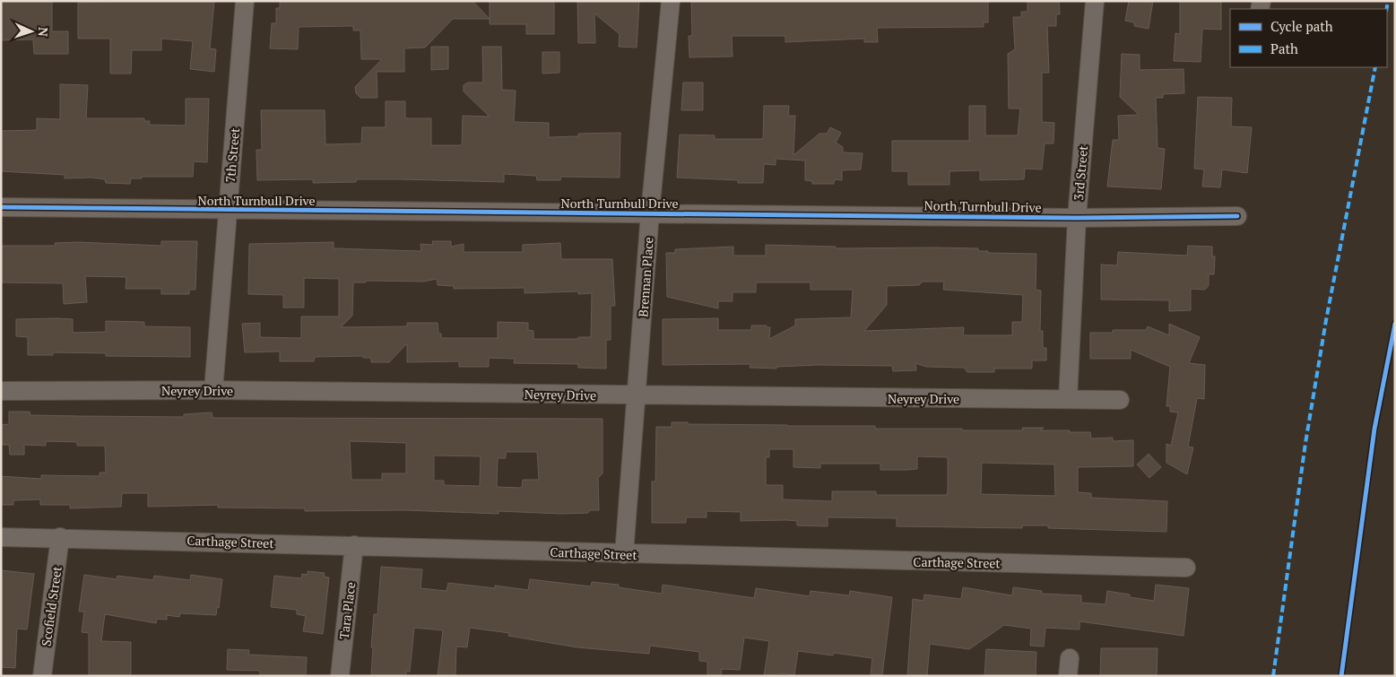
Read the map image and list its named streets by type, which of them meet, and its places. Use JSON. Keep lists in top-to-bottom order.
{
  "streets": {
    "street": [
      "7th Street",
      "3rd Street",
      "North Turnbull Drive",
      "Brennan Place",
      "Neyrey Drive",
      "Carthage Street",
      "Scofield Street",
      "Tara Place"
    ]
  },
  "crossings": [
    ["7th Street", "North Turnbull Drive"],
    ["7th Street", "Neyrey Drive"],
    ["3rd Street", "North Turnbull Drive"],
    ["3rd Street", "Neyrey Drive"],
    ["North Turnbull Drive", "Brennan Place"],
    ["Brennan Place", "Neyrey Drive"],
    ["Brennan Place", "Carthage Street"],
    ["Carthage Street", "Scofield Street"],
    ["Carthage Street", "Tara Place"]
  ],
  "legend": ["Cycle path", "Path"],
  "north": "right"
}
